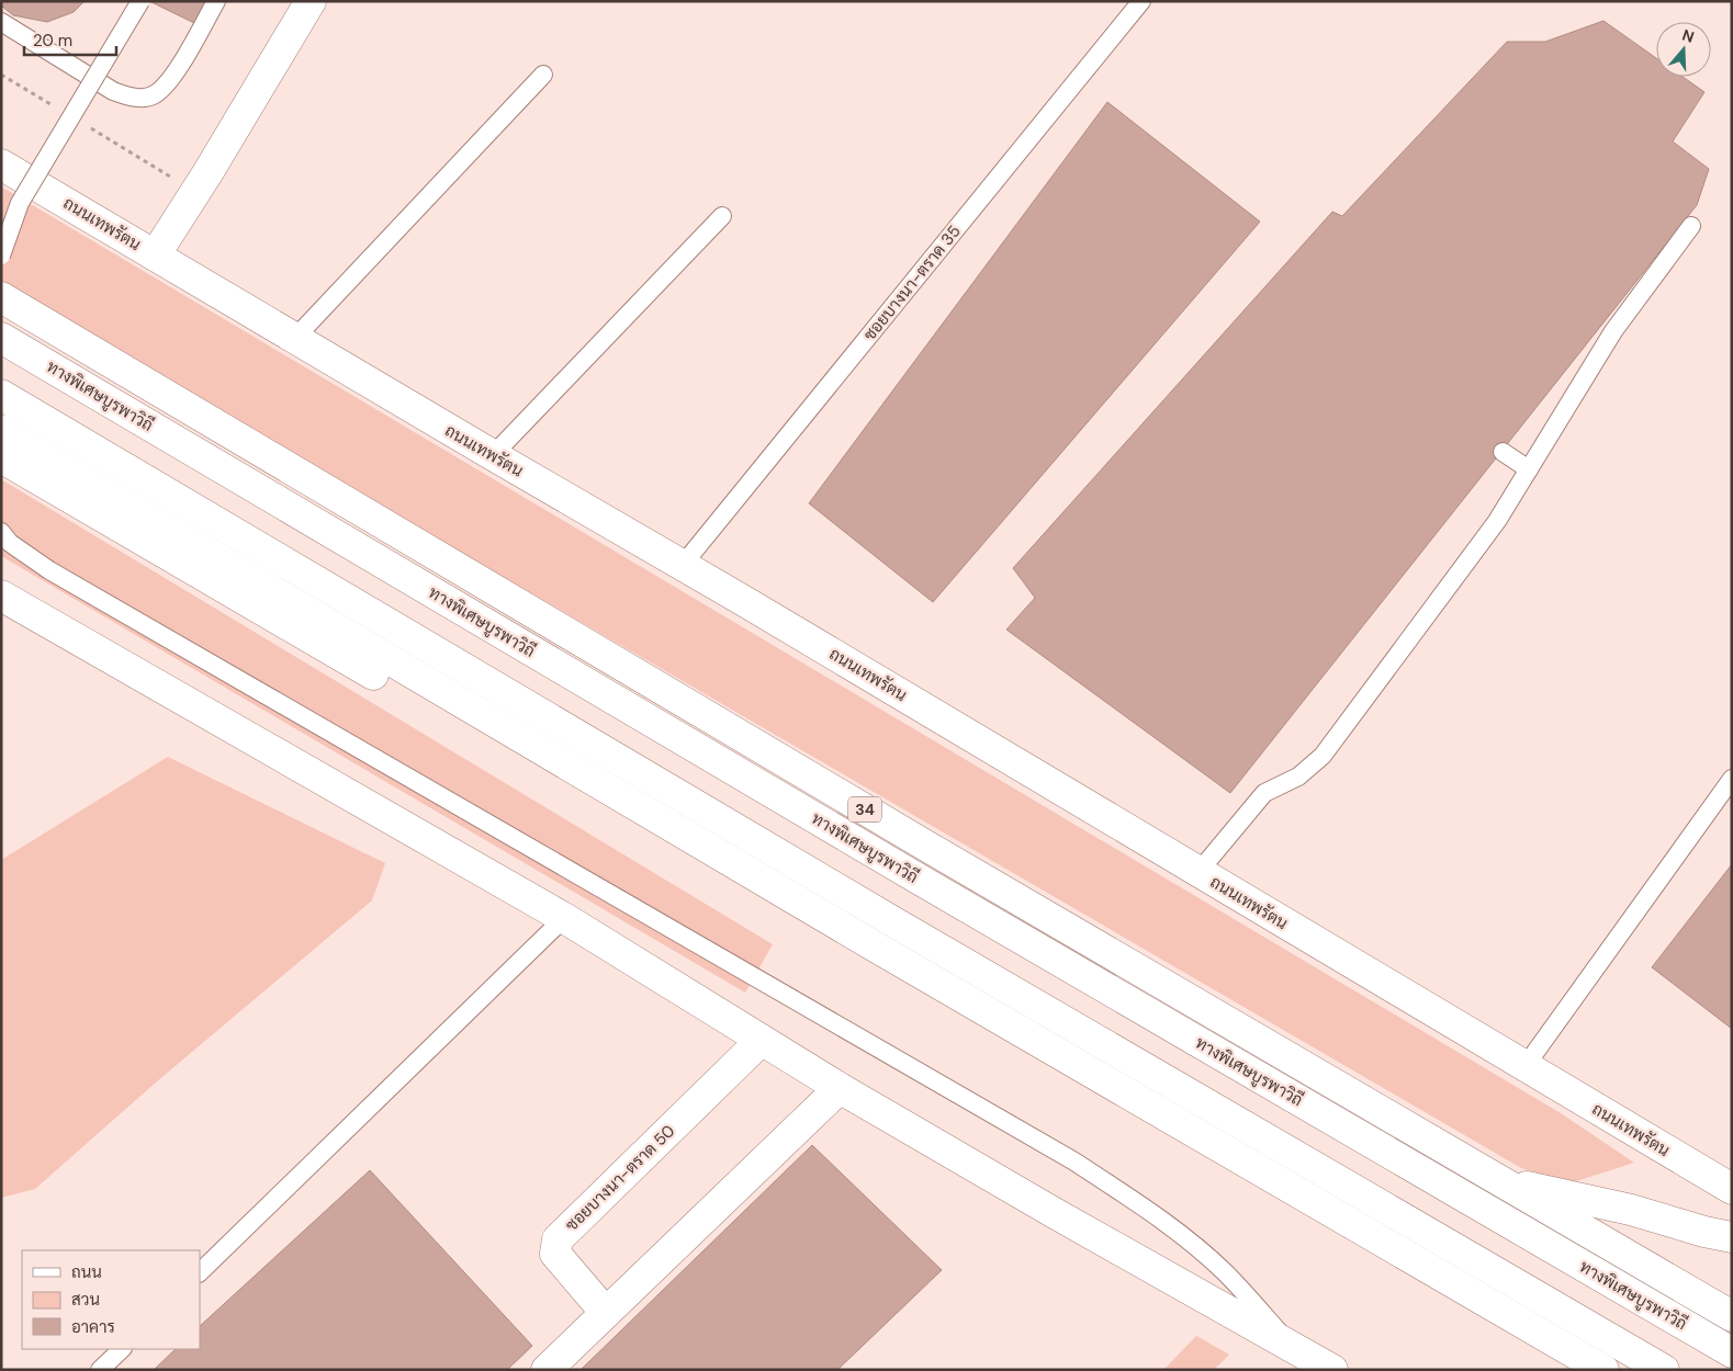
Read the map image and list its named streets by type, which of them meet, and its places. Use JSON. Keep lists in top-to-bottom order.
{
  "streets": {
    "main road": [
      "ถนนเทพรัตน",
      "ทางพิเศษบูรพาวิถี",
      "34",
      "ซอยบางนา-ตราด 50"
    ],
    "lane": ["ซอยบางนา-ตราด 35"]
  },
  "crossings": [
    ["ถนนเทพรัตน", "ซอยบางนา-ตราด 35"]
  ],
  "legend": ["ถนน", "สวน", "อาคาร"],
  "scale_bar": "20 m",
  "north": "top"
}
